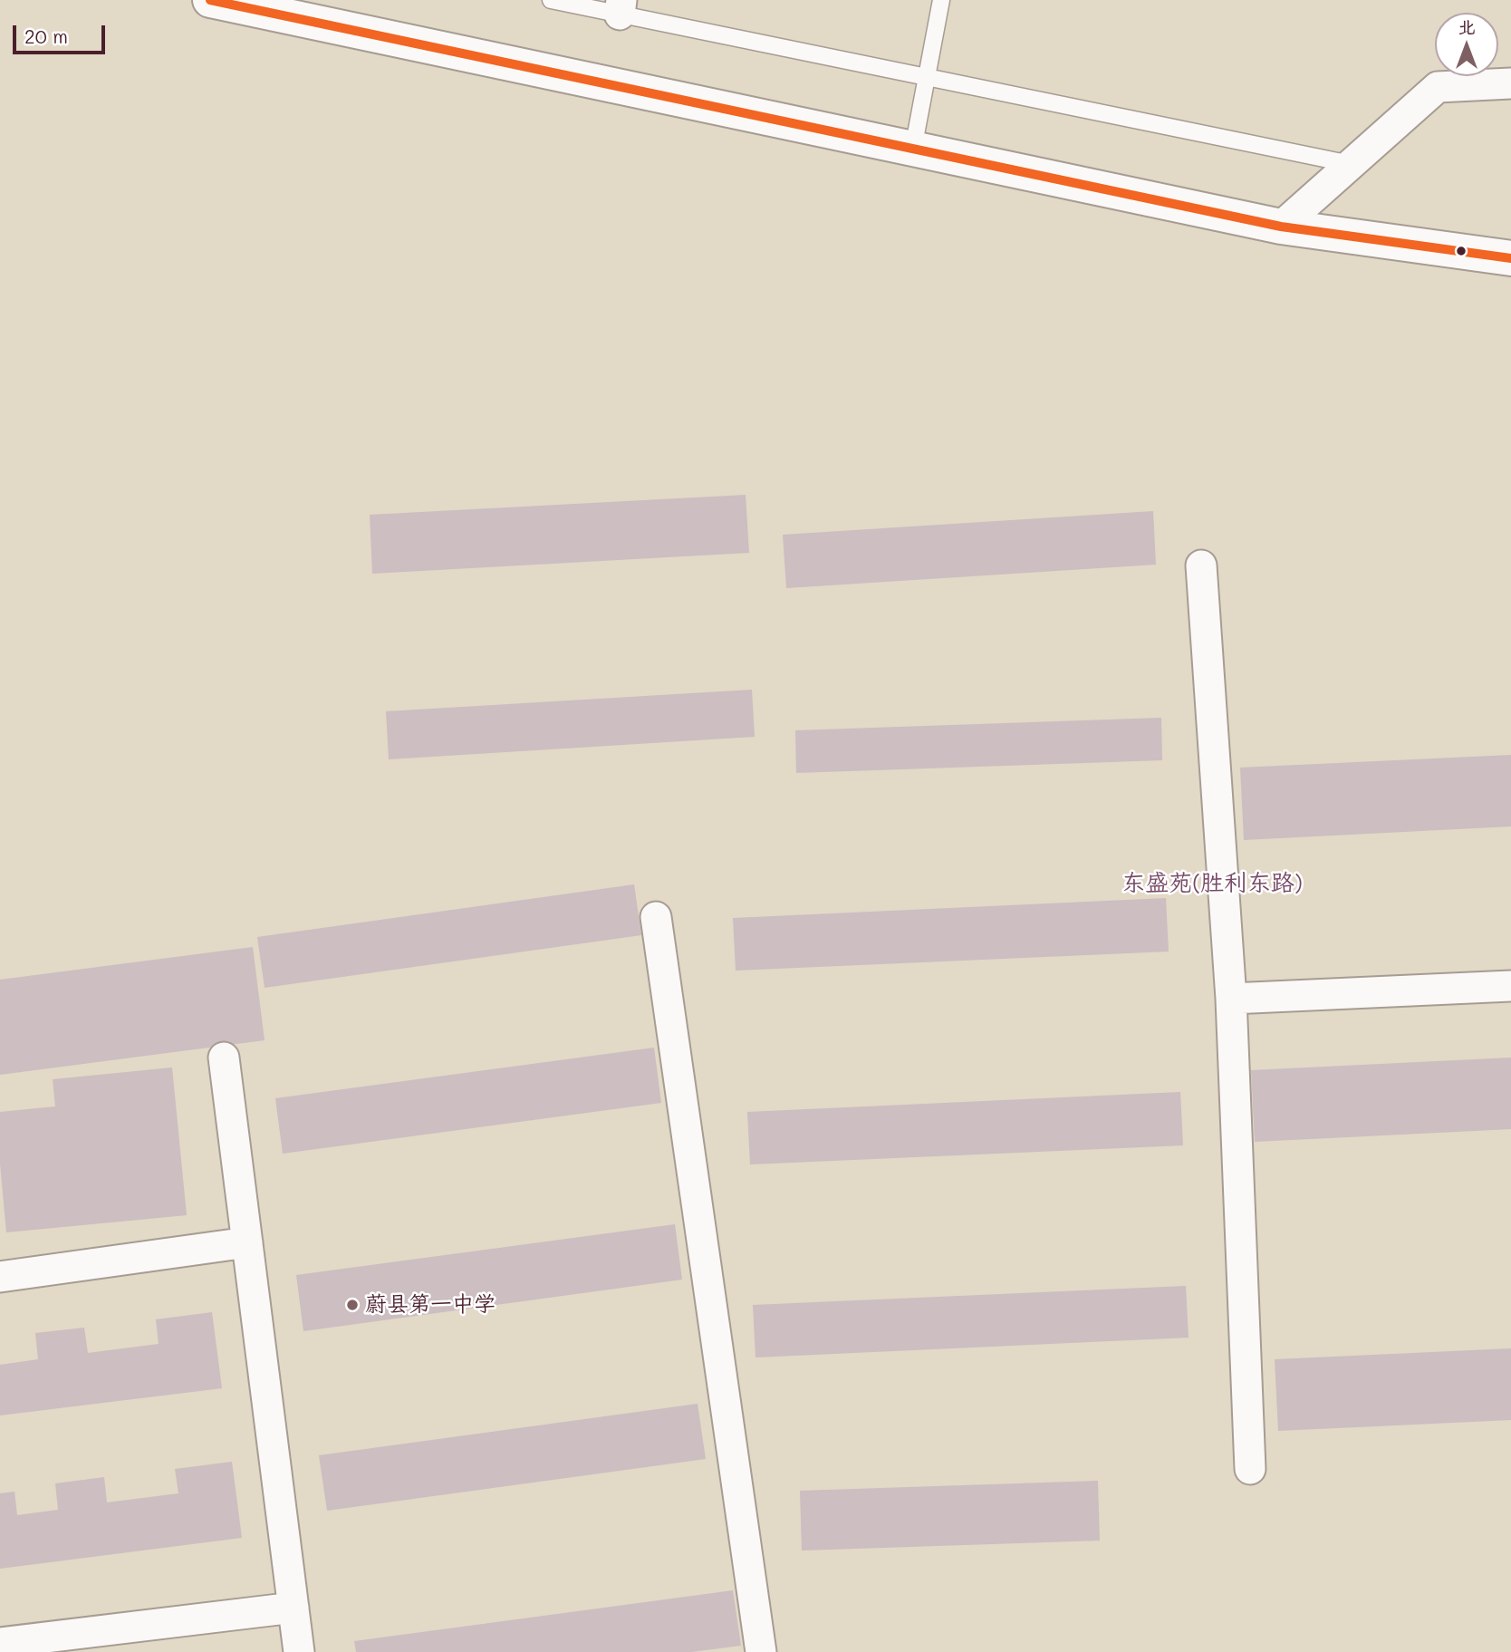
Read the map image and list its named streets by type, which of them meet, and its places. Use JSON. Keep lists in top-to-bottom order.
{
  "districts": ["东盛苑(胜利东路)"],
  "places": ["蔚县第一中学"],
  "scale_bar": "20 m",
  "north": "top"
}
